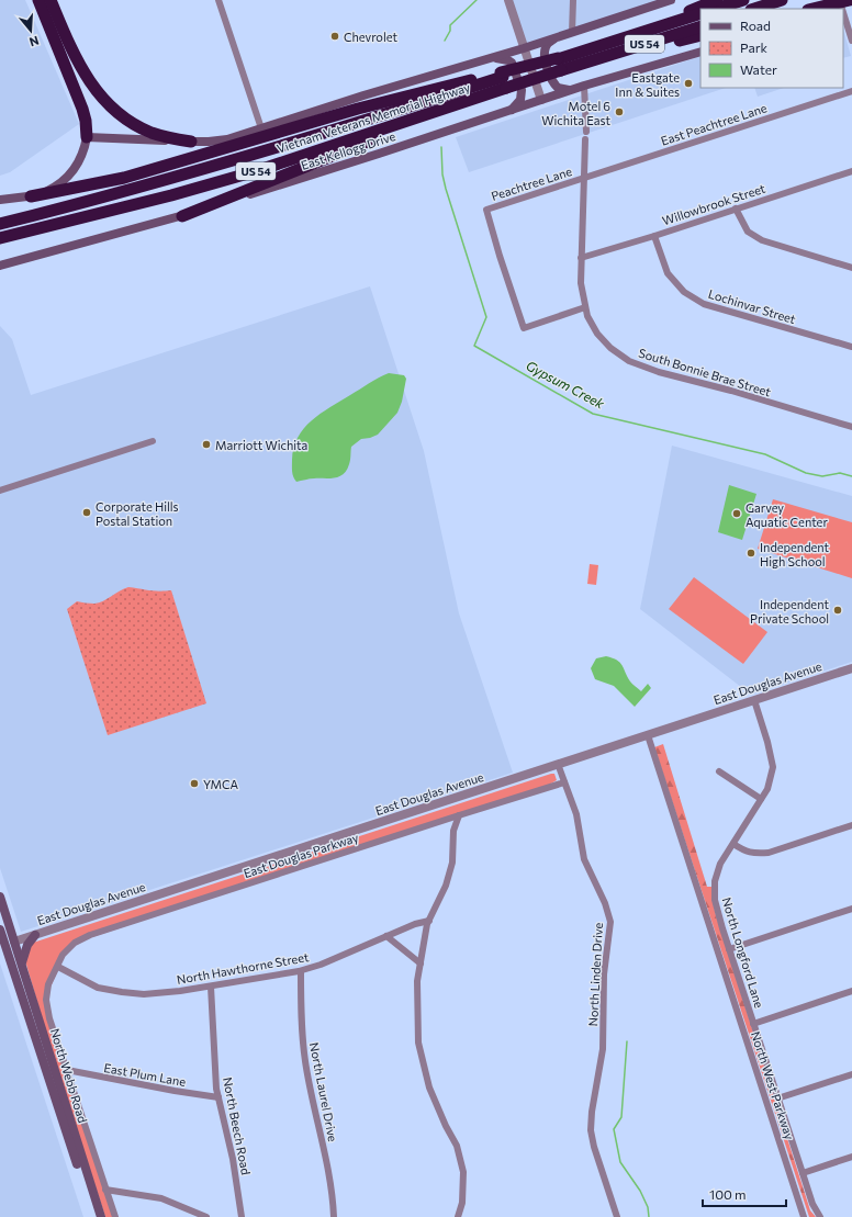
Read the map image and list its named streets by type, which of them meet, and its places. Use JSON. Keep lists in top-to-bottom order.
{
  "streets": {
    "highway": ["US 54", "Vietnam Veterans Memorial Highway"],
    "main road": ["East Kellogg Drive", "North Webb Road"],
    "street": [
      "East Peachtree Lane",
      "Peachtree Lane",
      "Willowbrook Street",
      "Lochinvar Street",
      "South Bonnie Brae Street",
      "East Douglas Avenue",
      "East Douglas Parkway",
      "North Longford Lane",
      "North Hawthorne Street",
      "North Linden Drive",
      "East Plum Lane",
      "North West Parkway",
      "North Laurel Drive",
      "North Beech Road"
    ]
  },
  "crossings": [
    ["East Peachtree Lane", "Peachtree Lane"],
    ["East Peachtree Lane", "South Bonnie Brae Street"],
    ["Peachtree Lane", "South Bonnie Brae Street"],
    ["Willowbrook Street", "Lochinvar Street"],
    ["Willowbrook Street", "South Bonnie Brae Street"],
    ["East Douglas Avenue", "North Longford Lane"],
    ["East Douglas Avenue", "North Linden Drive"],
    ["East Douglas Avenue", "North Webb Road"],
    ["East Douglas Avenue", "North West Parkway"],
    ["East Douglas Parkway", "North Hawthorne Street"],
    ["East Douglas Parkway", "North Linden Drive"],
    ["East Douglas Parkway", "East Plum Lane"],
    ["North Hawthorne Street", "North Laurel Drive"],
    ["North Hawthorne Street", "North Beech Road"],
    ["East Plum Lane", "North Beech Road"]
  ],
  "water": ["Gypsum Creek"],
  "places": [
    "Chevrolet",
    "Eastgate Inn & Suites",
    "Motel 6 Wichita East",
    "Marriott Wichita",
    "Corporate Hills Postal Station",
    "Garvey Aquatic Center",
    "Independent High School",
    "Independent Private School",
    "YMCA"
  ],
  "legend": ["Road", "Park", "Water"],
  "scale_bar": "100 m",
  "north": "bottom"
}
